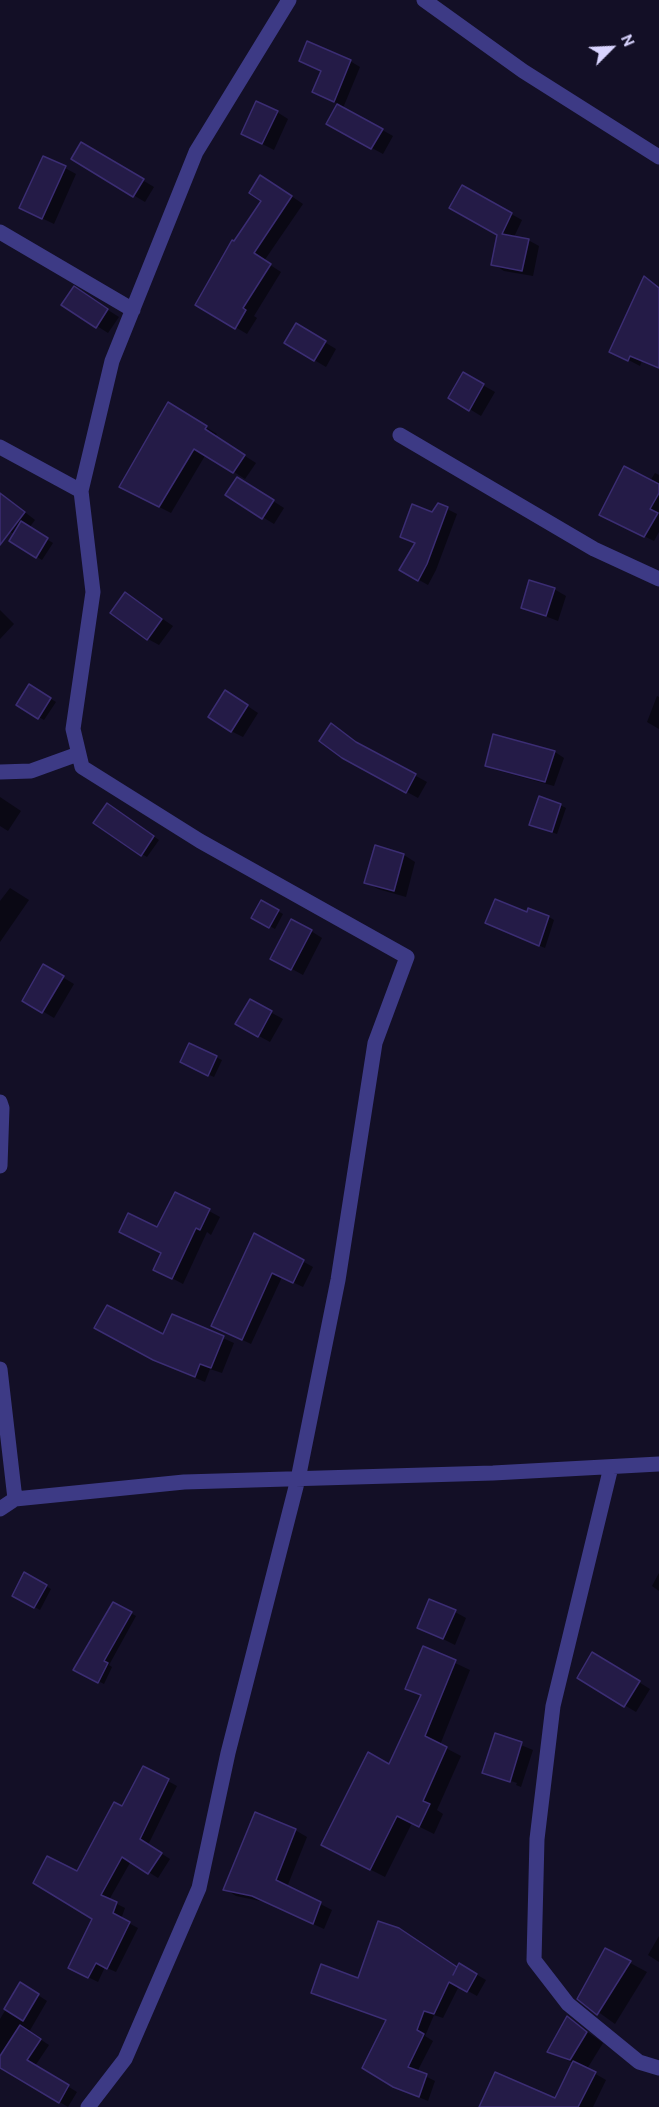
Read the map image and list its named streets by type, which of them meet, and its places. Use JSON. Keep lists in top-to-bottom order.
{
  "north": "top right"
}
